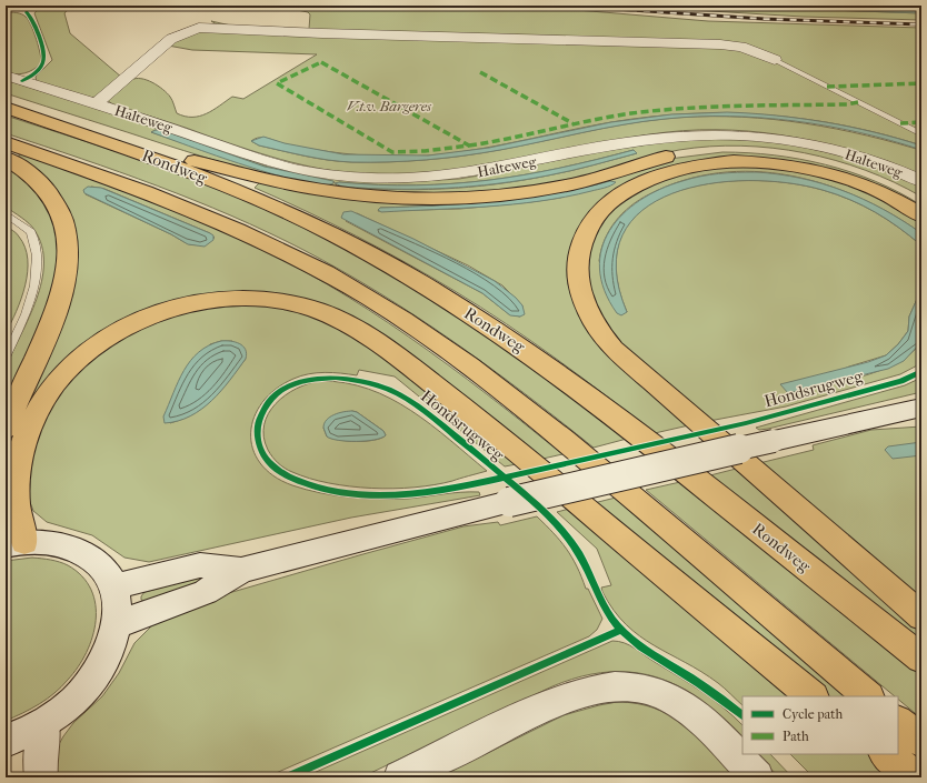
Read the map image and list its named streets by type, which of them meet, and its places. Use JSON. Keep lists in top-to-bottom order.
{
  "streets": {
    "main road": ["Rondweg"],
    "street": ["Halteweg"],
    "cycle path": ["Hondsrugweg"]
  },
  "parks": ["V.t.v. Bargeres"],
  "legend": ["Cycle path", "Path"]
}
